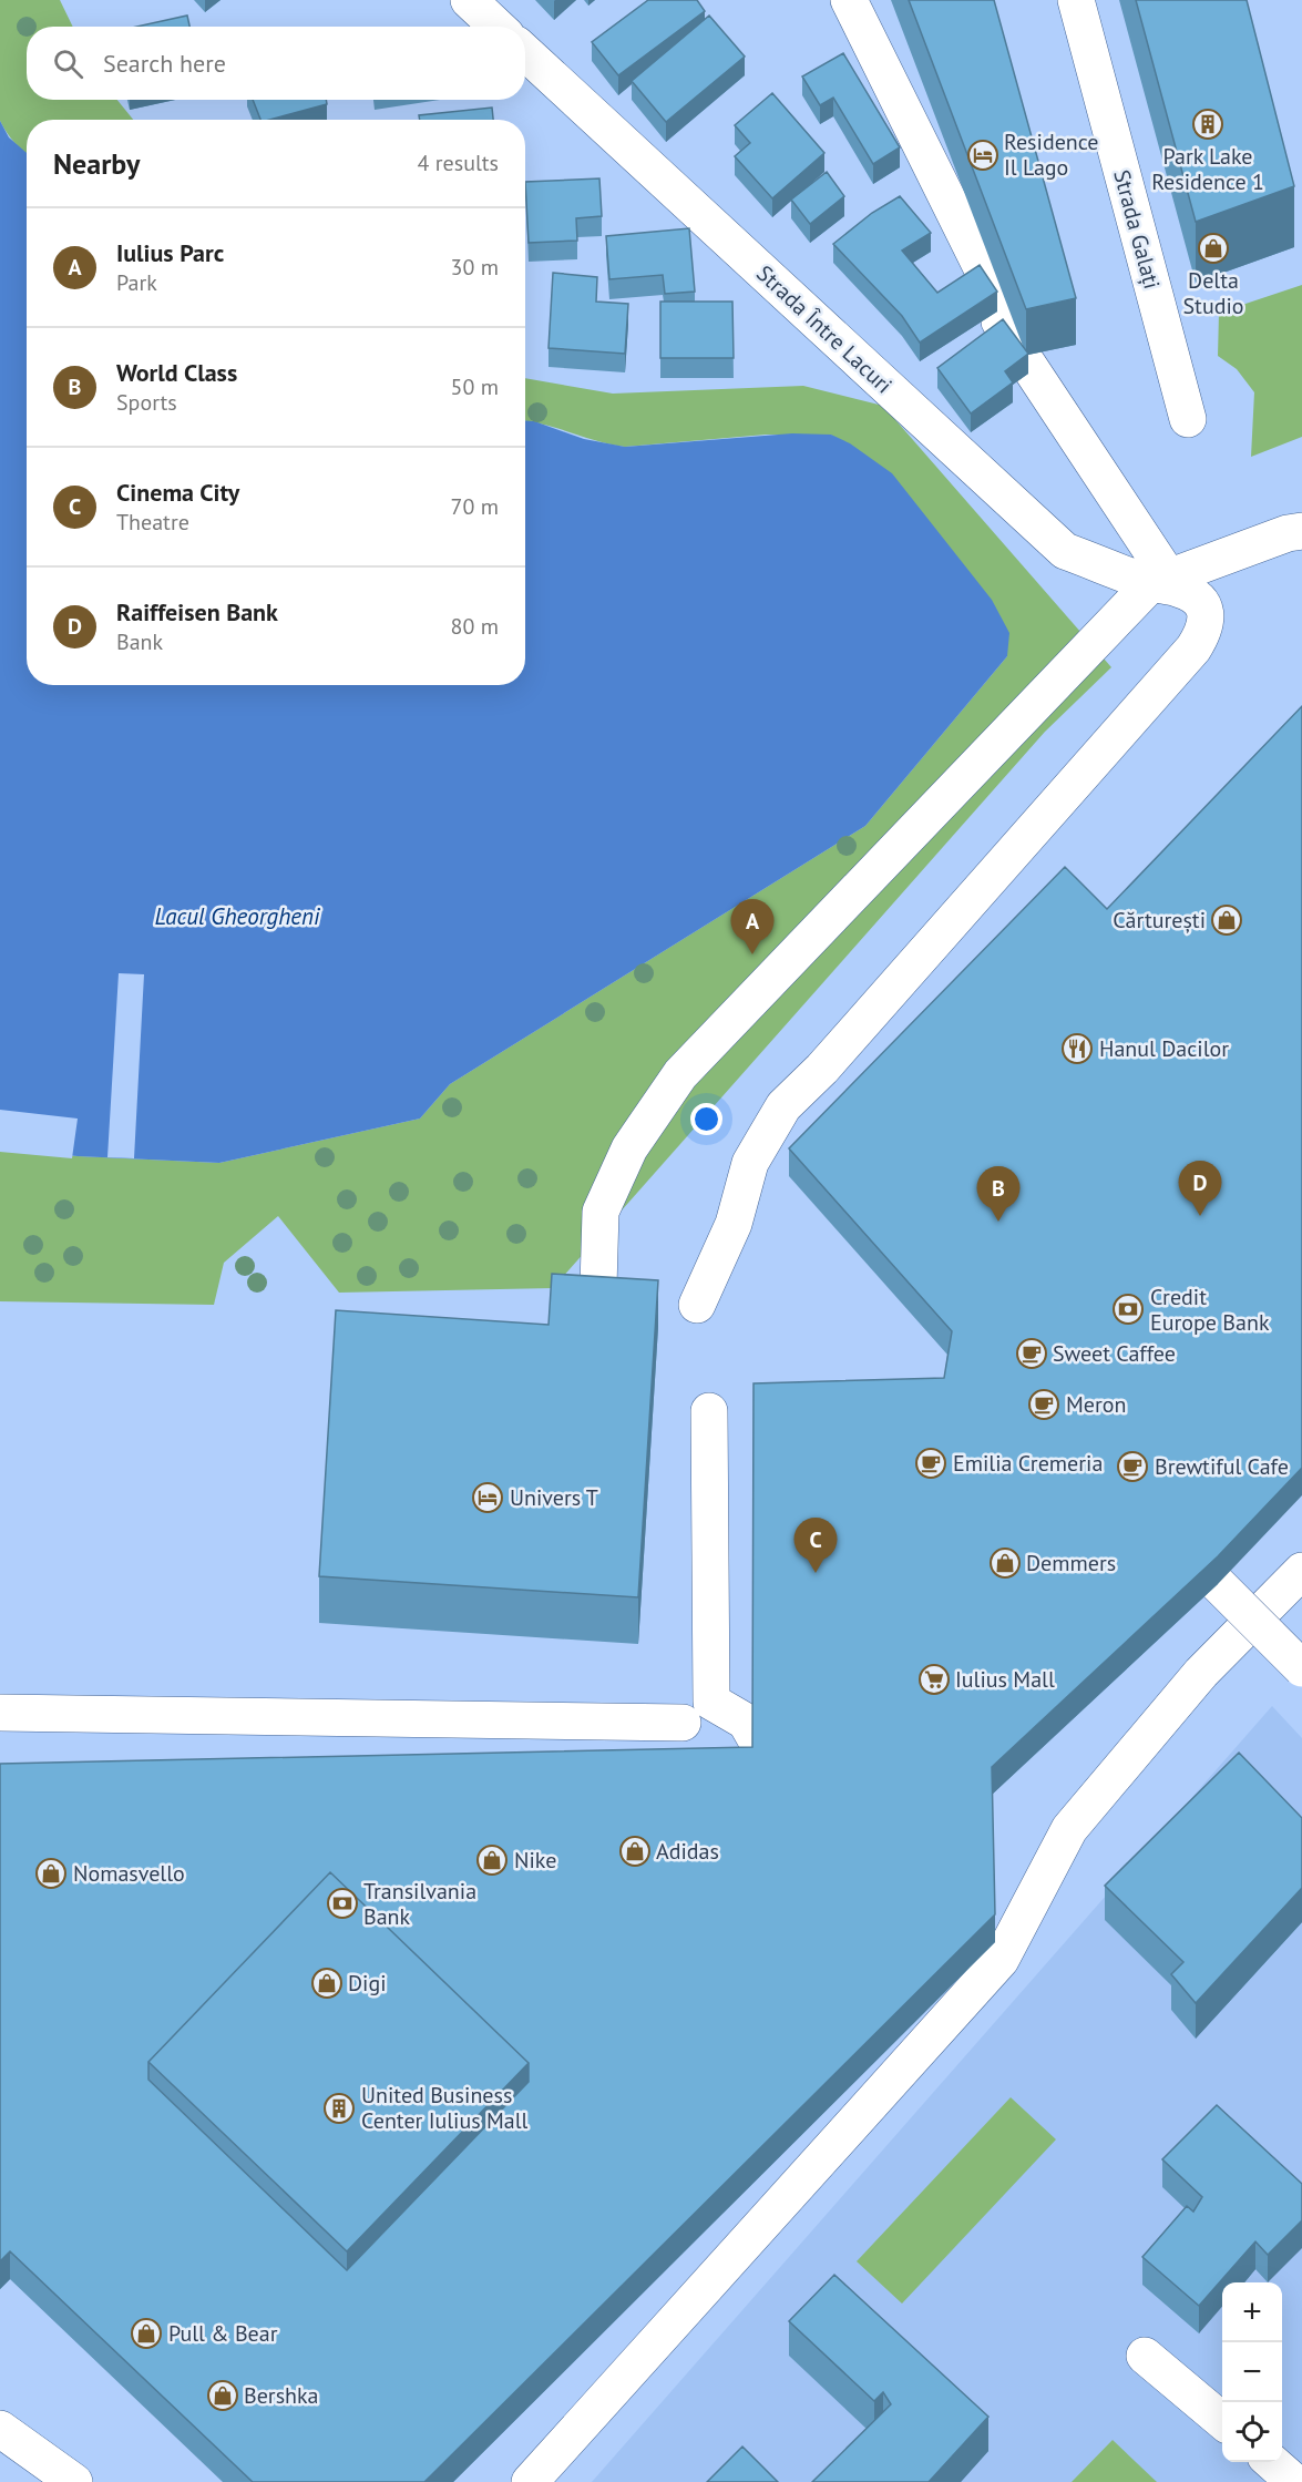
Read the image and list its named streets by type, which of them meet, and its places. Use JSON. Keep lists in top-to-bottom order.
{
  "streets": {
    "street": ["Strada Galați", "Strada Între Lacuri"]
  },
  "water": ["Lacul Gheorgheni"],
  "places": {
    "building": ["Park Lake Residence 1", "United Business Center Iulius Mall"],
    "hotel": ["Residence Il Lago", "Univers T"],
    "shop": [
      "Delta Studio",
      "Cărturești",
      "Demmers",
      "Adidas",
      "Nike",
      "Nomasvello",
      "Digi",
      "Pull & Bear",
      "Bershka"
    ],
    "restaurant": ["Hanul Dacilor"],
    "bank": ["Credit Europe Bank", "Transilvania Bank"],
    "cafe": [
      "Sweet Caffee",
      "Meron",
      "Emilia Cremeria",
      "Brewtiful Cafe"
    ],
    "supermarket": ["Iulius Mall"]
  },
  "page": {
    "search": "Search here",
    "heading": ["Nearby", "4 results"],
    "list": [
      {
        "mark": "A",
        "name": "Iulius Parc",
        "note": "Park",
        "value": "30 m"
      },
      {
        "mark": "B",
        "name": "World Class",
        "note": "Sports",
        "value": "50 m"
      },
      {
        "mark": "C",
        "name": "Cinema City",
        "note": "Theatre",
        "value": "70 m"
      },
      {
        "mark": "D",
        "name": "Raiffeisen Bank",
        "note": "Bank",
        "value": "80 m"
      }
    ],
    "pins": [
      "A",
      "D",
      "B",
      "C"
    ],
    "map_buttons": ["+", "−"]
  }
}
